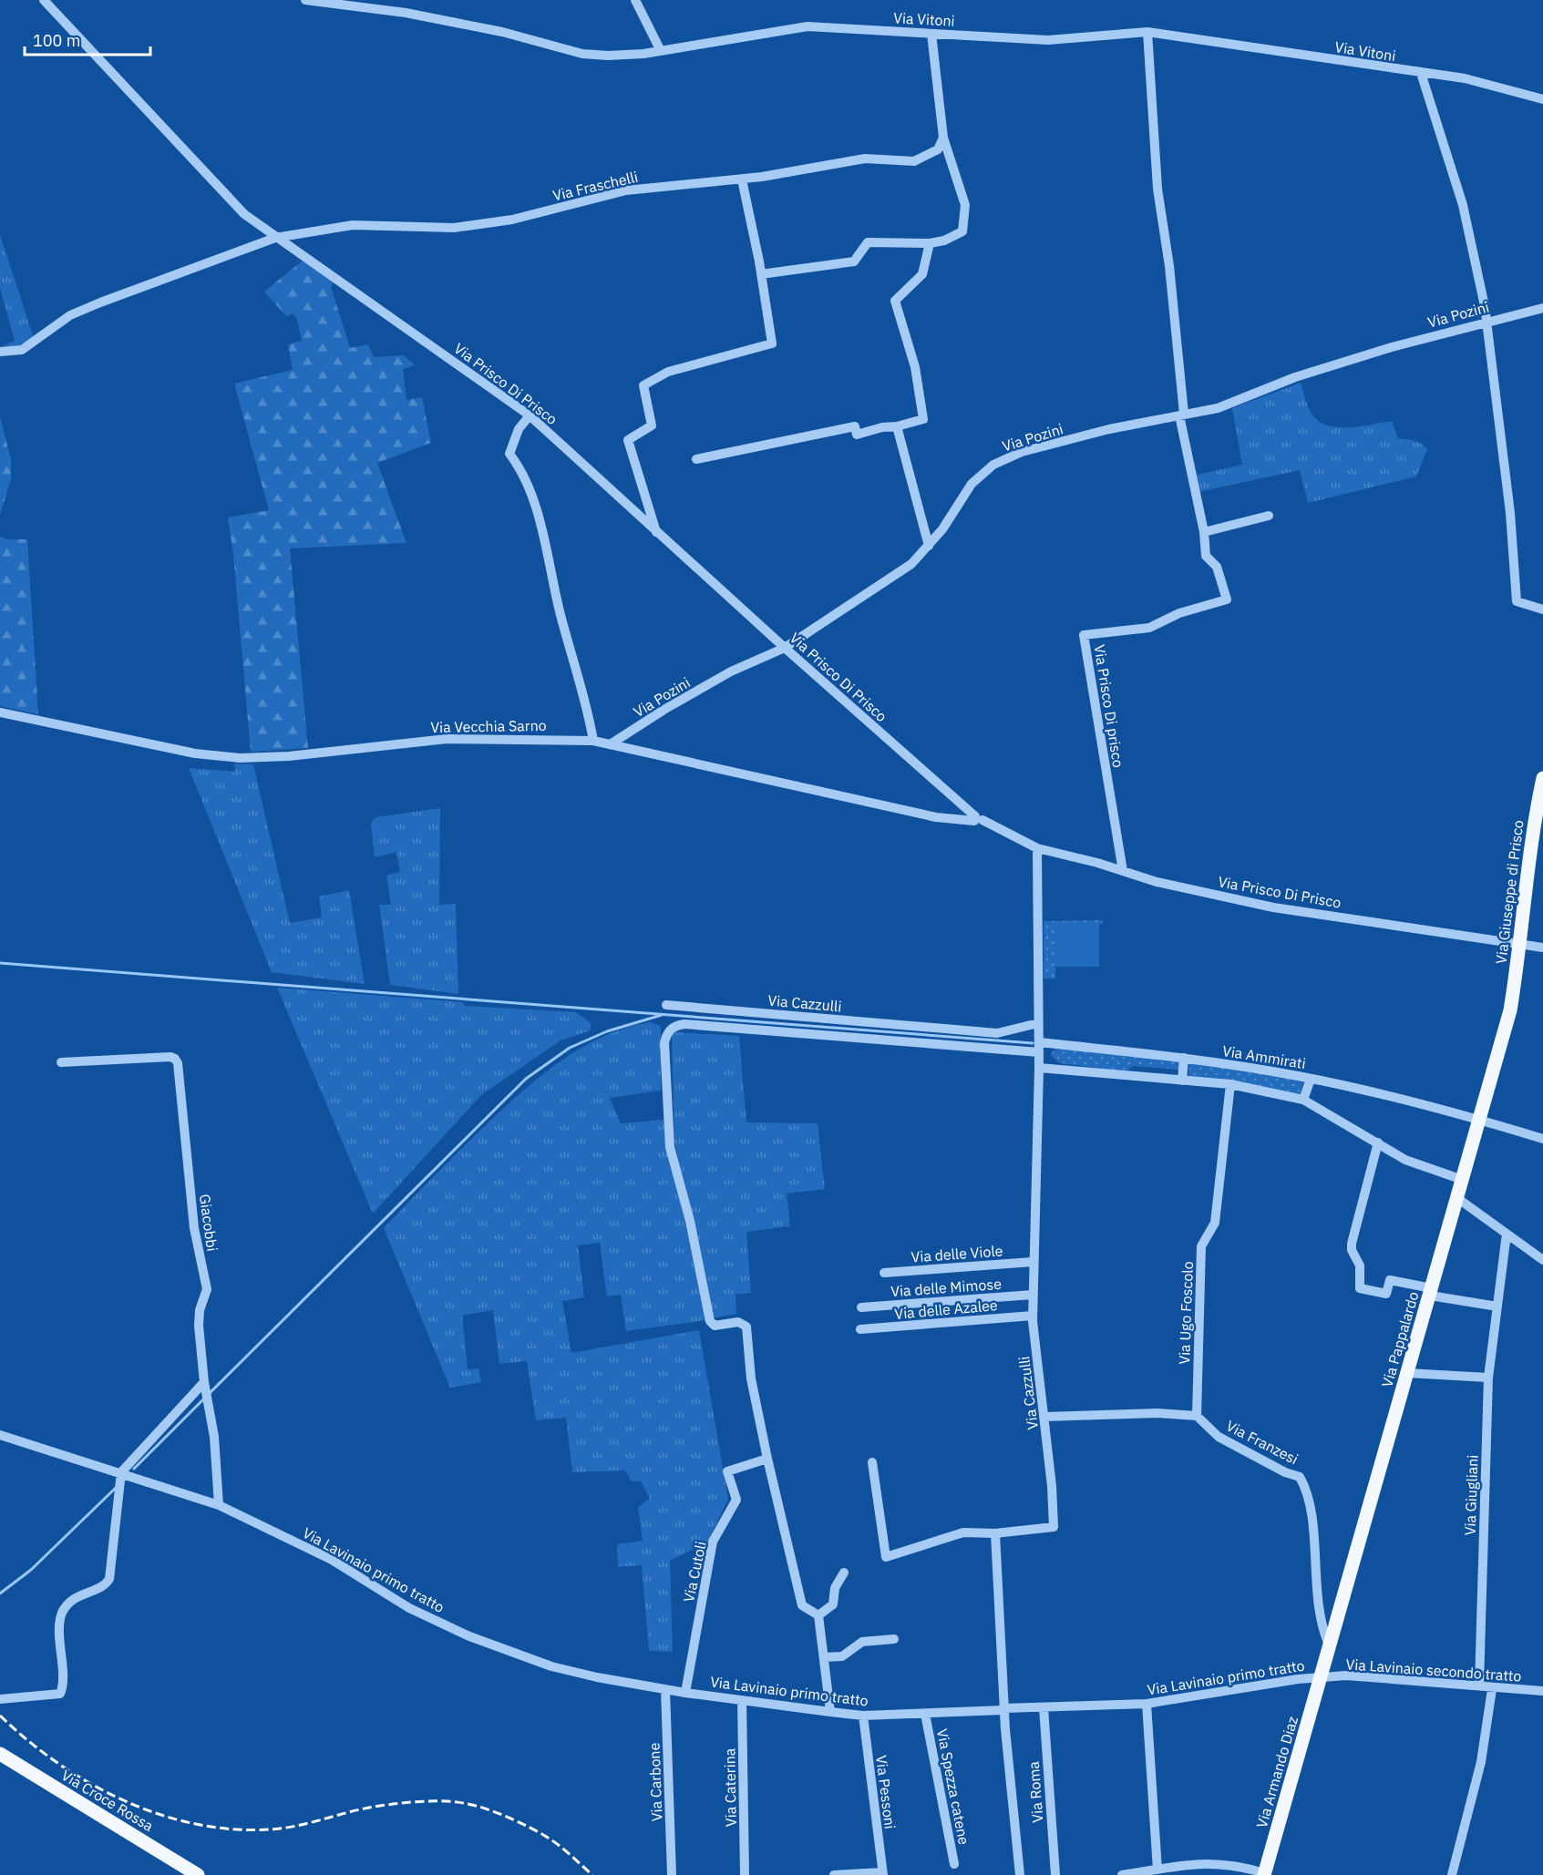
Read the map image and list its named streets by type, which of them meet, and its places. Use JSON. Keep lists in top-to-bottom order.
{
  "streets": {
    "main road": [
      "Via Giuseppe di Prisco",
      "Via Pappalardo",
      "Via Armando Diaz",
      "Via Croce Rossa"
    ],
    "street": [
      "Via Vitoni",
      "Via Fraschelli",
      "Via Pozini",
      "Via Prisco Di Prisco",
      "Via Prisco Di prisco",
      "Via Vecchia Sarno",
      "Via Cazzulli",
      "Via Ammirati",
      "Giacobbi",
      "Via delle Viole",
      "Via delle Mimose",
      "Via delle Azalee",
      "Via Ugo Foscolo",
      "Via Franzesi",
      "Via Giugliani",
      "Via Lavinaio primo tratto",
      "Via Cutoli",
      "Via Lavinaio secondo tratto",
      "Via Carbone",
      "Via Spezza catene",
      "Via Caterina",
      "Via Pessoni",
      "Via Roma"
    ]
  },
  "crossings": [
    ["Via Fraschelli", "Via Prisco Di Prisco"],
    ["Via Pozini", "Via Prisco Di Prisco"],
    ["Via Pozini", "Via Vecchia Sarno"],
    ["Via Prisco Di Prisco", "Via Prisco Di prisco"],
    ["Via Prisco Di Prisco", "Via Vecchia Sarno"],
    ["Via Prisco Di Prisco", "Via Giuseppe di Prisco"],
    ["Via Prisco Di Prisco", "Via Cazzulli"],
    ["Via Giuseppe di Prisco", "Via Pappalardo"],
    ["Via Cazzulli", "Via Ammirati"],
    ["Via Cazzulli", "Via delle Viole"],
    ["Via Cazzulli", "Via delle Mimose"],
    ["Via Cazzulli", "Via delle Azalee"],
    ["Via Ammirati", "Via Pappalardo"],
    ["Via Ammirati", "Via Cutoli"],
    ["Giacobbi", "Via Lavinaio primo tratto"],
    ["Via Ugo Foscolo", "Via Franzesi"],
    ["Via Pappalardo", "Via Franzesi"],
    ["Via Pappalardo", "Via Lavinaio primo tratto"],
    ["Via Pappalardo", "Via Lavinaio secondo tratto"],
    ["Via Pappalardo", "Via Armando Diaz"],
    ["Via Giugliani", "Via Lavinaio secondo tratto"],
    ["Via Lavinaio primo tratto", "Via Cutoli"],
    ["Via Lavinaio primo tratto", "Via Lavinaio secondo tratto"],
    ["Via Lavinaio primo tratto", "Via Armando Diaz"],
    ["Via Lavinaio primo tratto", "Via Carbone"],
    ["Via Lavinaio primo tratto", "Via Spezza catene"],
    ["Via Lavinaio primo tratto", "Via Caterina"],
    ["Via Lavinaio primo tratto", "Via Pessoni"],
    ["Via Lavinaio primo tratto", "Via Roma"],
    ["Via Lavinaio secondo tratto", "Via Armando Diaz"]
  ],
  "scale_bar": "100 m"
}
